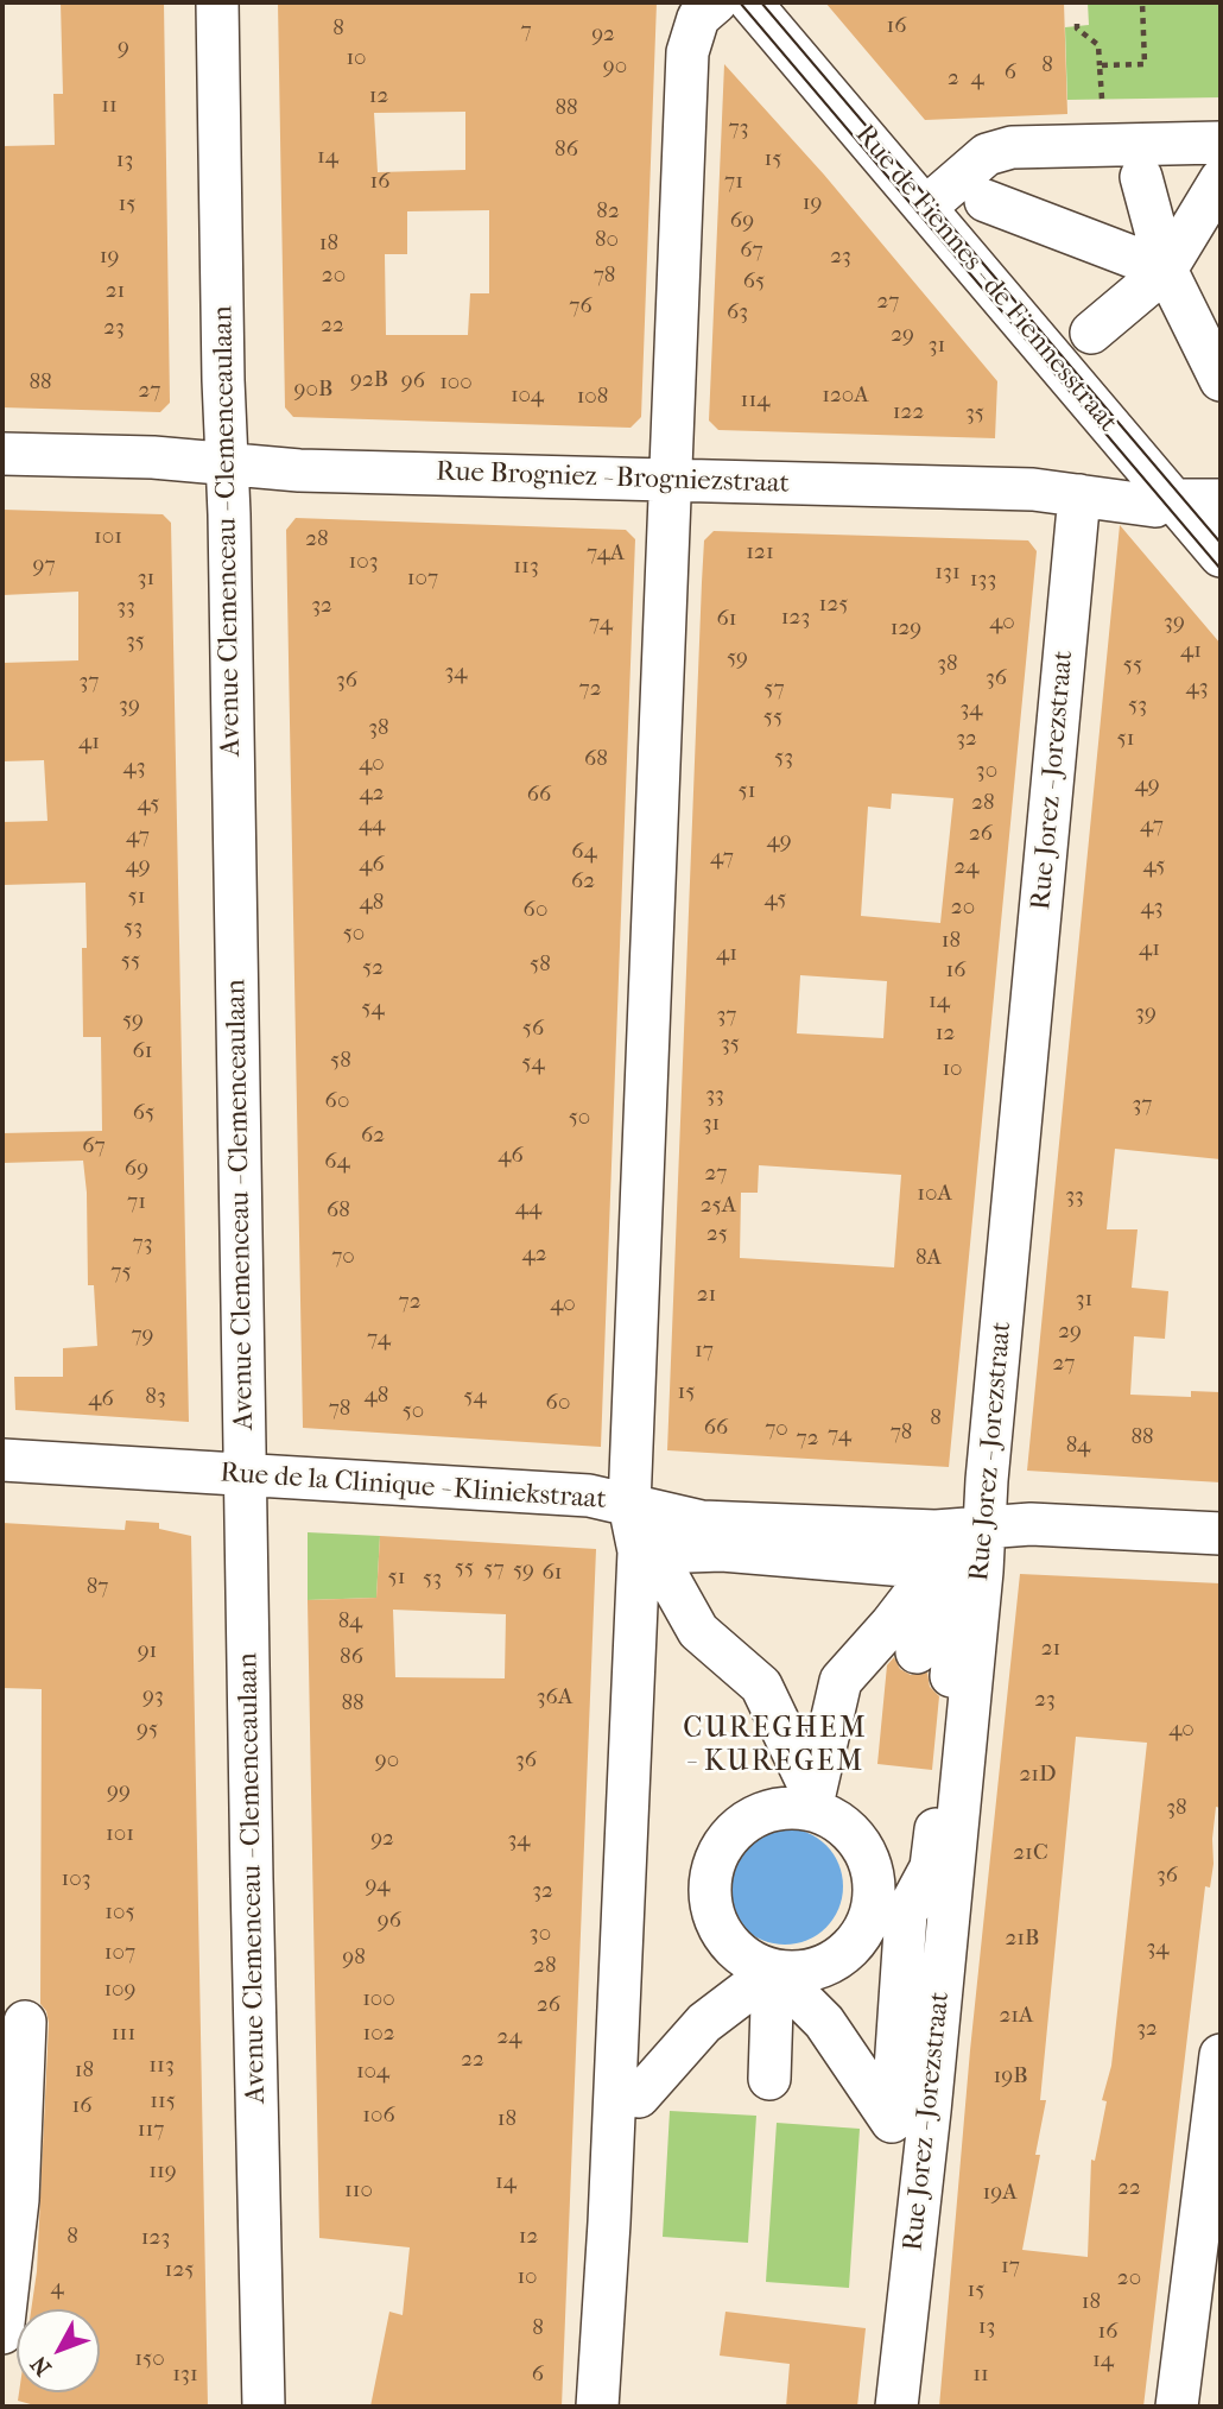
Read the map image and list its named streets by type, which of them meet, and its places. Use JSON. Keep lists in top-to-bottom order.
{
  "streets": {
    "street": [
      "Rue de Fiennes - de Fiennesstraat",
      "Rue Brogniez - Brogniezstraat",
      "Avenue Clemenceau - Clemenceaulaan",
      "Rue Jorez - Jorezstraat",
      "Rue de la Clinique - Kliniekstraat"
    ]
  },
  "crossings": [
    ["Rue de Fiennes - de Fiennesstraat", "Rue Brogniez - Brogniezstraat"],
    ["Rue Brogniez - Brogniezstraat", "Avenue Clemenceau - Clemenceaulaan"],
    ["Rue Brogniez - Brogniezstraat", "Rue Jorez - Jorezstraat"],
    ["Avenue Clemenceau - Clemenceaulaan", "Rue de la Clinique - Kliniekstraat"],
    ["Rue Jorez - Jorezstraat", "Rue de la Clinique - Kliniekstraat"]
  ],
  "districts": ["CUREGHEM - KUREGEM"],
  "house_numbers": [
    "16",
    "8",
    "7",
    "92",
    "9",
    "10",
    "8",
    "90",
    "6",
    "2",
    "4",
    "12",
    "11",
    "88",
    "73",
    "86",
    "14",
    "15",
    "13",
    "16",
    "71",
    "19",
    "15",
    "82",
    "69",
    "80",
    "18",
    "67",
    "19",
    "23",
    "20",
    "78",
    "65",
    "21",
    "27",
    "76",
    "63",
    "22",
    "23",
    "29",
    "31",
    "92B",
    "96",
    "88",
    "100",
    "90B",
    "27",
    "104",
    "120A",
    "108",
    "114",
    "122",
    "35",
    "101",
    "28",
    "121",
    "74A",
    "103",
    "97",
    "113",
    "131",
    "31",
    "107",
    "133",
    "125",
    "32",
    "33",
    "123",
    "61",
    "40",
    "39",
    "74",
    "129",
    "35",
    "41",
    "59",
    "38",
    "55",
    "34",
    "36",
    "36",
    "37",
    "43",
    "72",
    "57",
    "39",
    "53",
    "34",
    "55",
    "38",
    "32",
    "51",
    "41",
    "53",
    "68",
    "40",
    "43",
    "30",
    "49",
    "51",
    "42",
    "66",
    "28",
    "45",
    "44",
    "47",
    "26",
    "47",
    "49",
    "64",
    "47",
    "46",
    "49",
    "45",
    "24",
    "62",
    "51",
    "45",
    "48",
    "20",
    "43",
    "60",
    "53",
    "50",
    "18",
    "41",
    "41",
    "55",
    "58",
    "52",
    "16",
    "14",
    "54",
    "39",
    "37",
    "59",
    "56",
    "12",
    "35",
    "61",
    "58",
    "54",
    "10",
    "33",
    "60",
    "37",
    "65",
    "50",
    "31",
    "62",
    "67",
    "46",
    "64",
    "69",
    "27",
    "10A",
    "33",
    "71",
    "25A",
    "44",
    "68",
    "25",
    "73",
    "42",
    "70",
    "8A",
    "75",
    "21",
    "31",
    "72",
    "40",
    "29",
    "79",
    "74",
    "17",
    "27",
    "15",
    "48",
    "83",
    "54",
    "46",
    "60",
    "78",
    "50",
    "8",
    "66",
    "70",
    "78",
    "74",
    "88",
    "72",
    "84",
    "55",
    "57",
    "59",
    "61",
    "51",
    "53",
    "87",
    "84",
    "21",
    "91",
    "86",
    "93",
    "36A",
    "23",
    "88",
    "95",
    "40",
    "90",
    "36",
    "21D",
    "99",
    "38",
    "101",
    "92",
    "34",
    "21C",
    "36",
    "103",
    "94",
    "32",
    "105",
    "96",
    "30",
    "21B",
    "34",
    "107",
    "98",
    "28",
    "109",
    "100",
    "26",
    "21A",
    "32",
    "111",
    "102",
    "24",
    "22",
    "113",
    "18",
    "104",
    "19B",
    "115",
    "16",
    "106",
    "18",
    "117",
    "119",
    "14",
    "22",
    "110",
    "19A",
    "8",
    "12",
    "123",
    "17",
    "125",
    "10",
    "20",
    "4",
    "15",
    "18",
    "13",
    "8",
    "16",
    "150",
    "14",
    "131",
    "6",
    "11"
  ],
  "north": "bottom left"
}
